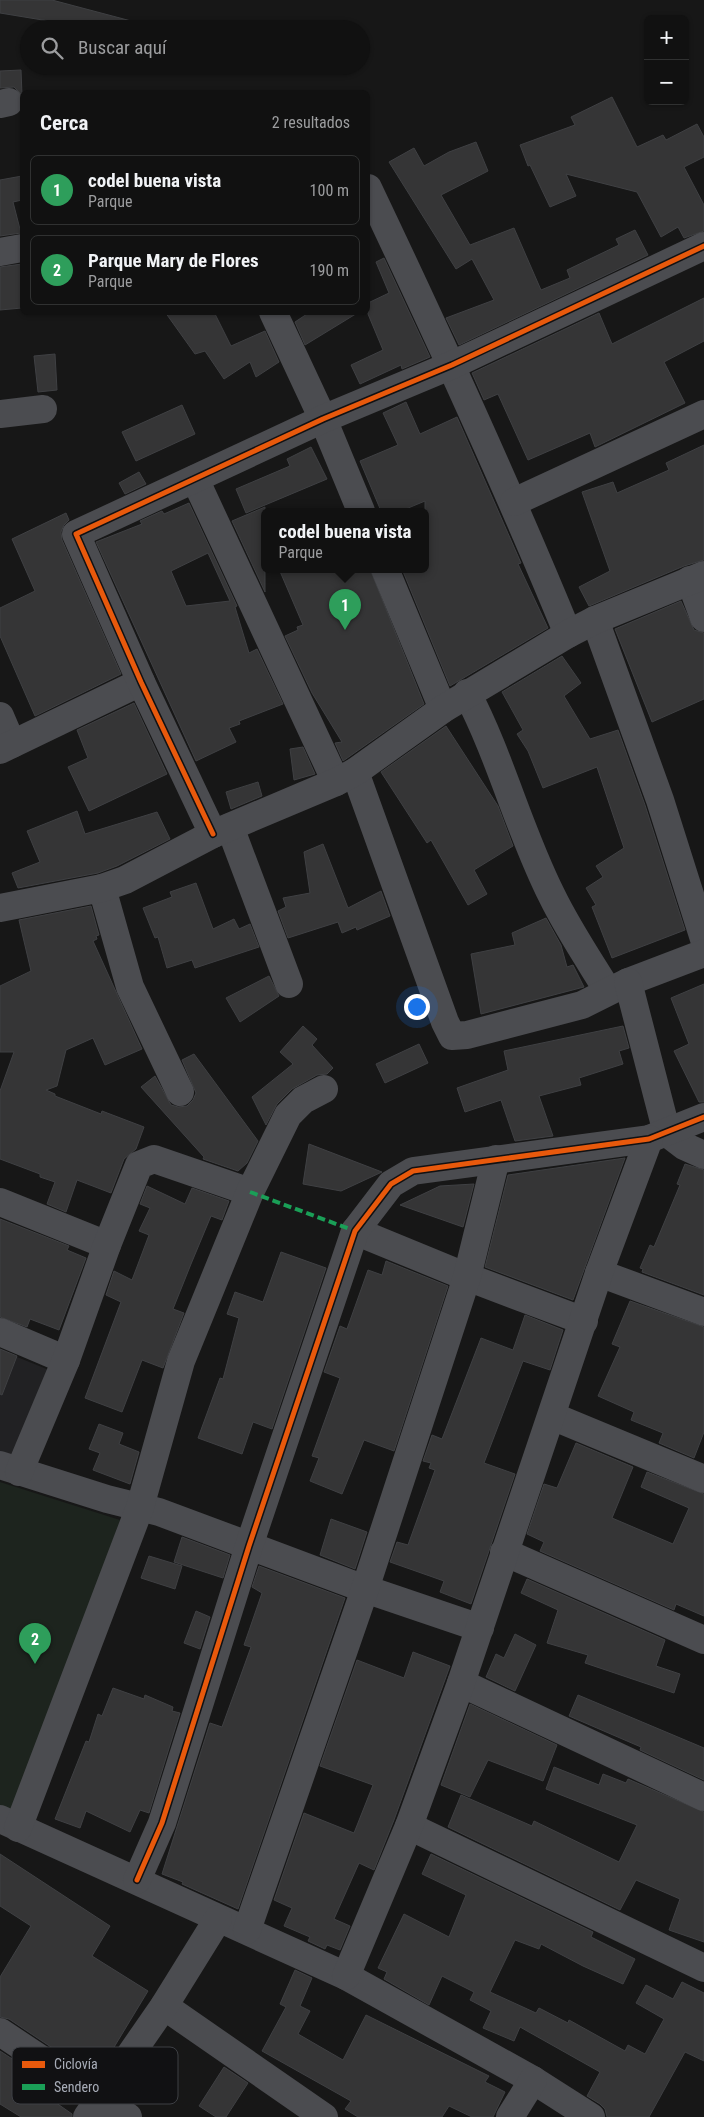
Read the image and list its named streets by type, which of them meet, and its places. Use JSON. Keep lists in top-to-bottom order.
{
  "legend": ["Ciclovía", "Sendero"],
  "page": {
    "map_buttons": ["+", "−"],
    "search": "Buscar aquí",
    "heading": ["Cerca", "2 resultados"],
    "list": [
      {
        "mark": "1",
        "name": "codel buena vista",
        "note": "Parque",
        "value": "100 m"
      },
      {
        "mark": "2",
        "name": "Parque Mary de Flores",
        "note": "Parque",
        "value": "190 m"
      }
    ],
    "popup": ["codel buena vista", "Parque"],
    "pins": ["1", "2"]
  }
}
